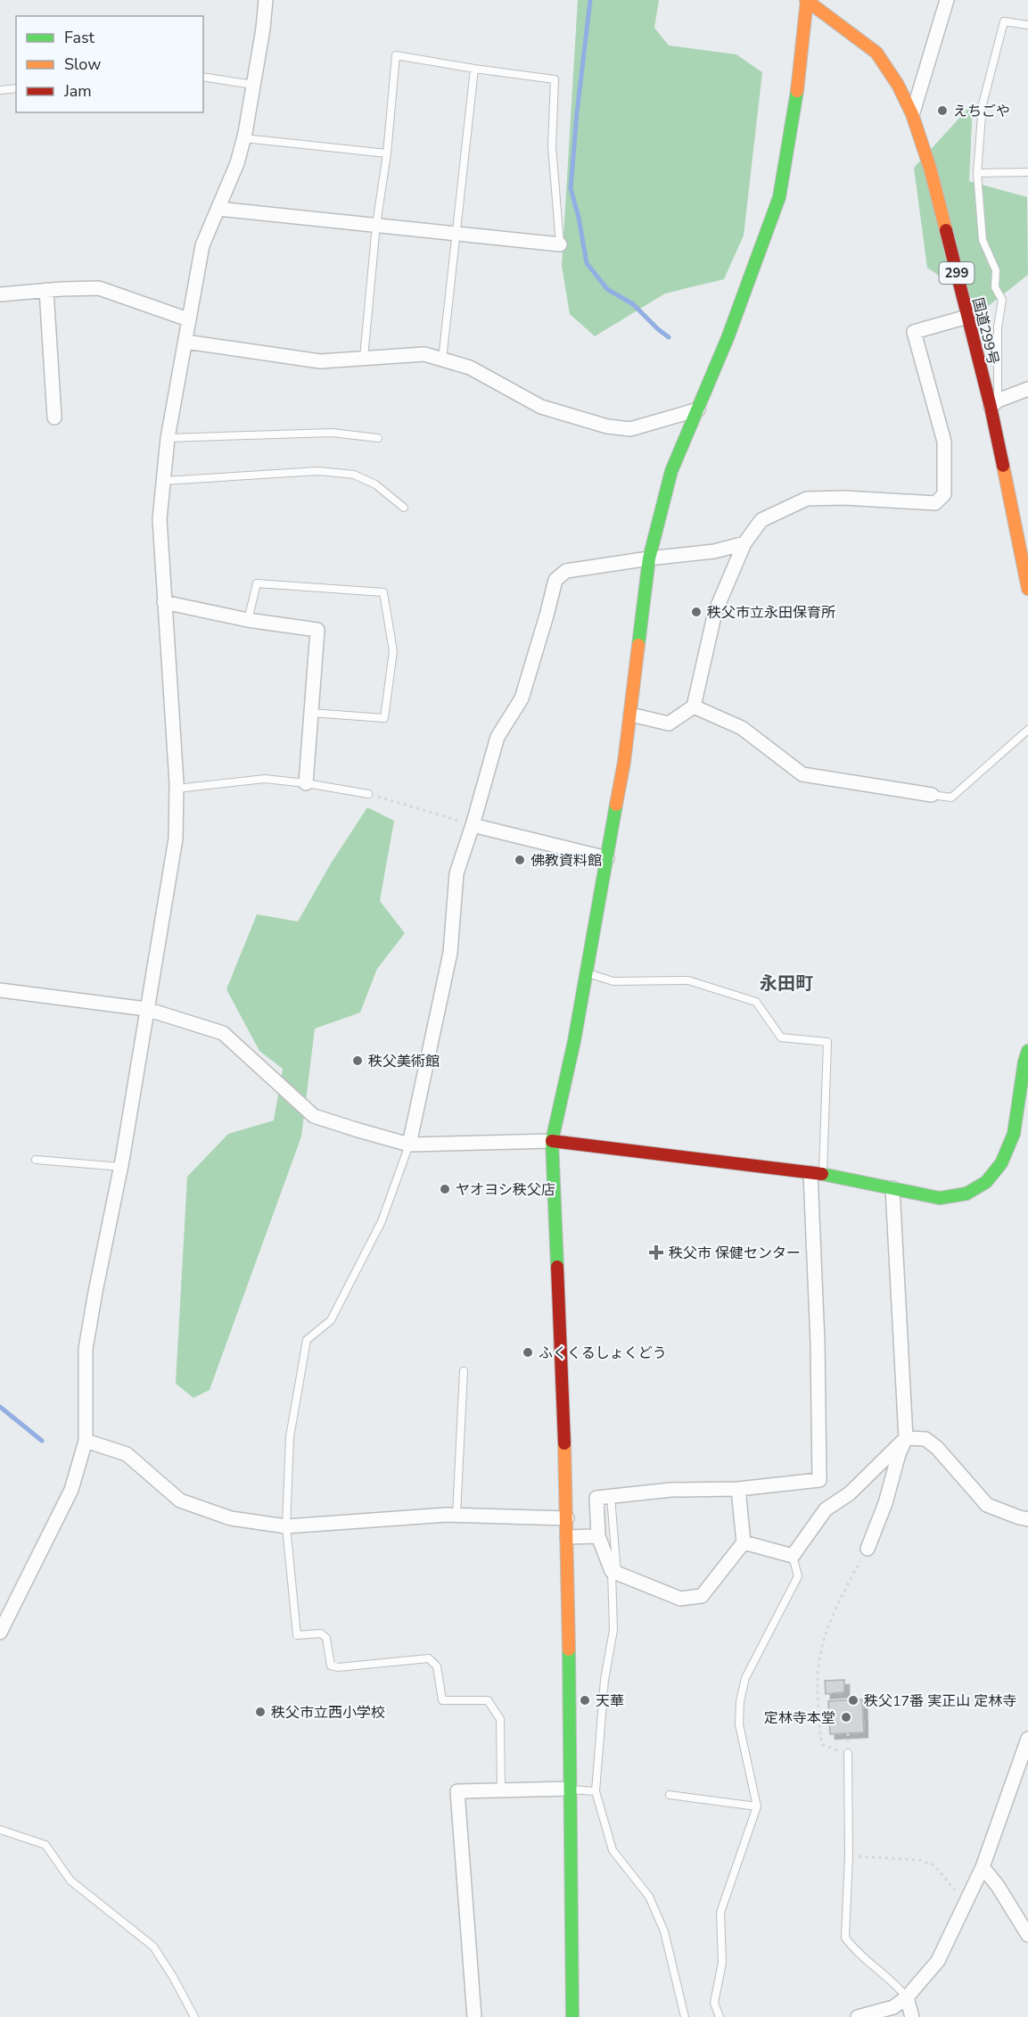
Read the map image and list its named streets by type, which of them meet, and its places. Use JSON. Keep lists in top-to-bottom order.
{
  "streets": {
    "main road": ["299", "国道299号"]
  },
  "districts": ["永田町"],
  "places": {
    "other": [
      "えちごや",
      "秩父市立永田保育所",
      "佛教資料館",
      "秩父美術館",
      "ヤオヨシ秩父店",
      "ふくくるしょくどう",
      "天華",
      "秩父17番 実正山 定林寺",
      "秩父市立西小学校",
      "定林寺本堂"
    ],
    "health": ["秩父市 保健センター"]
  },
  "legend": ["Fast", "Slow", "Jam"]
}
